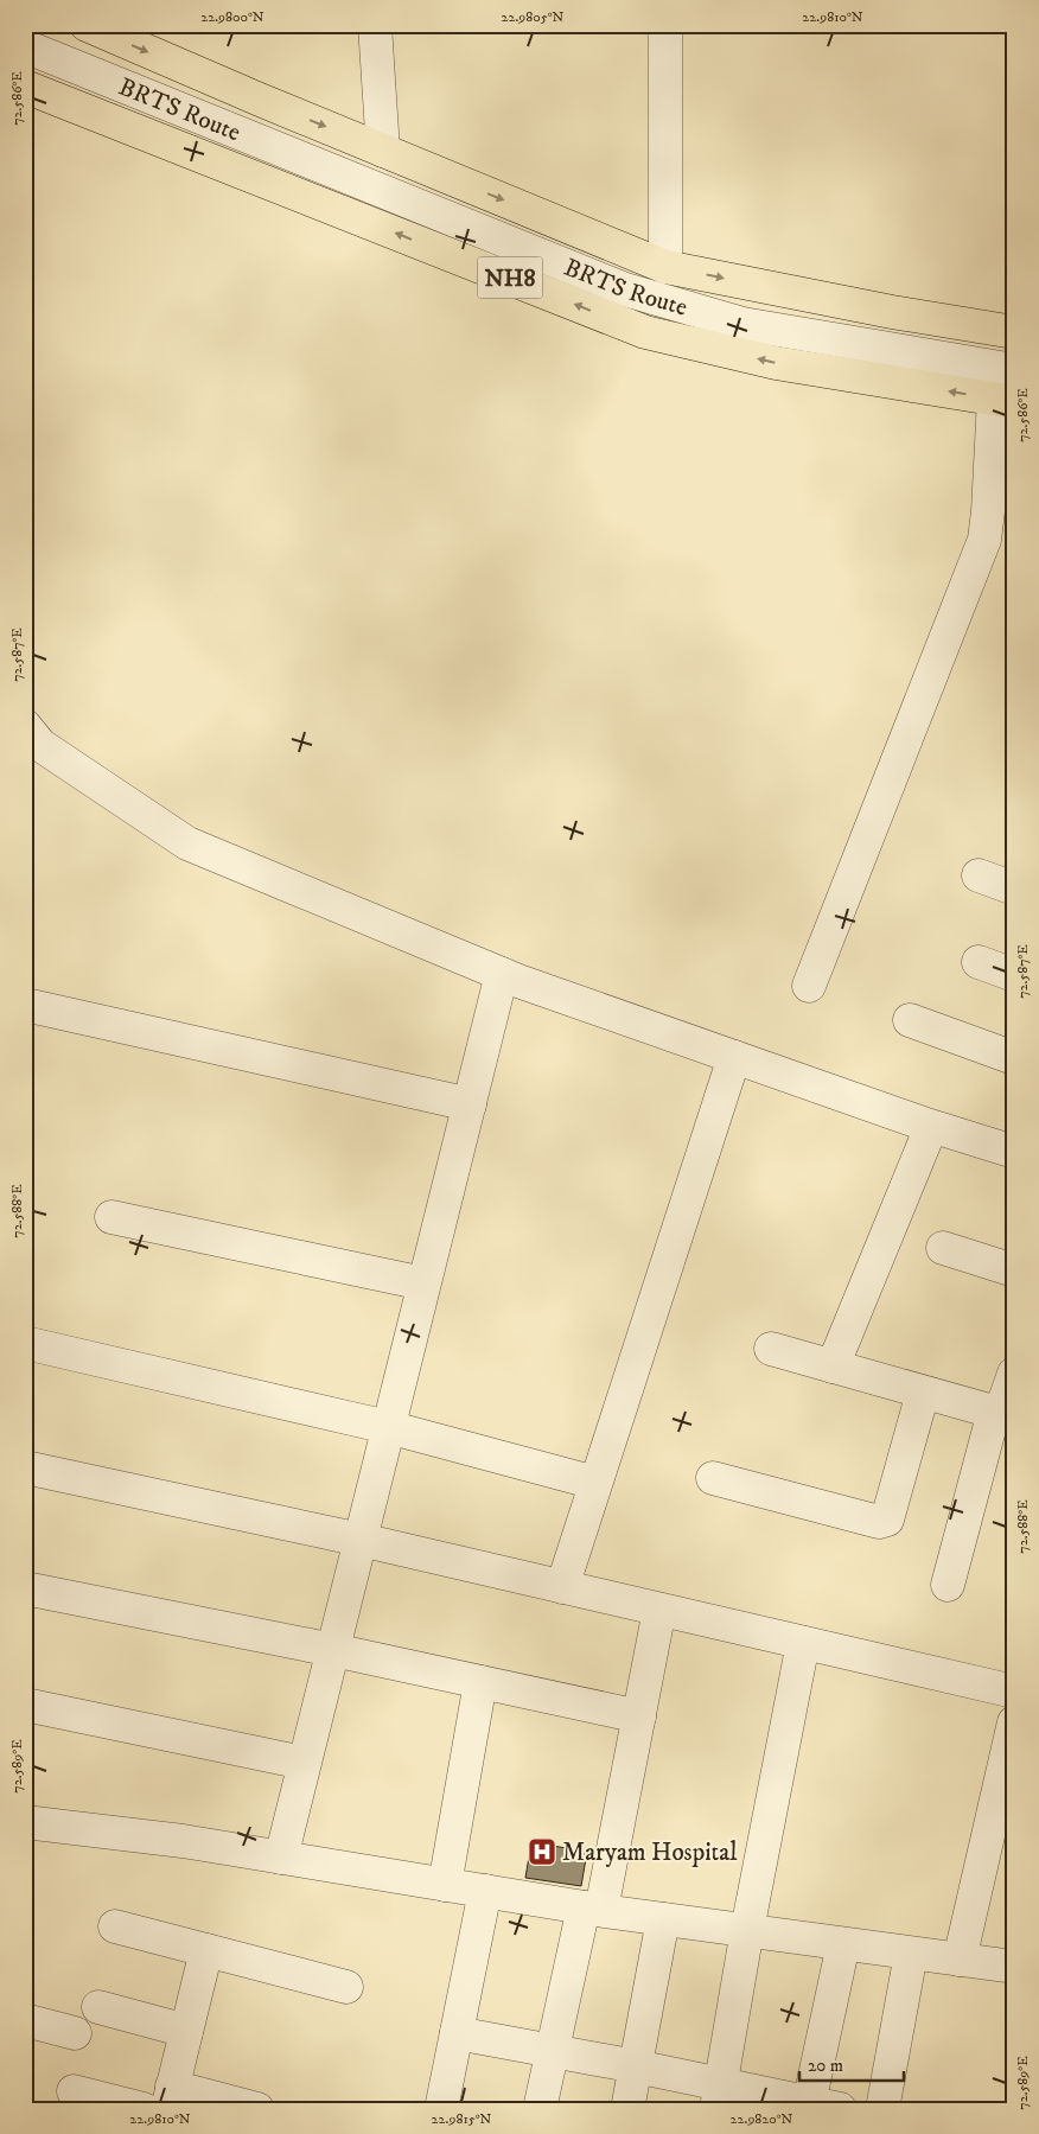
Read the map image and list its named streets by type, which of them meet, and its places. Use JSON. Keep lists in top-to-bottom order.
{
  "streets": {
    "main road": ["NH8"],
    "street": ["BRTS Route"]
  },
  "places": {
    "hospital": ["Maryam Hospital"]
  },
  "scale_bar": "20 m",
  "coordinates": [
    "22.9800°N",
    "22.9805°N",
    "22.9810°N",
    "72.586°E",
    "72.587°E",
    "72.588°E",
    "72.589°E",
    "22.9815°N",
    "22.9820°N"
  ]
}
